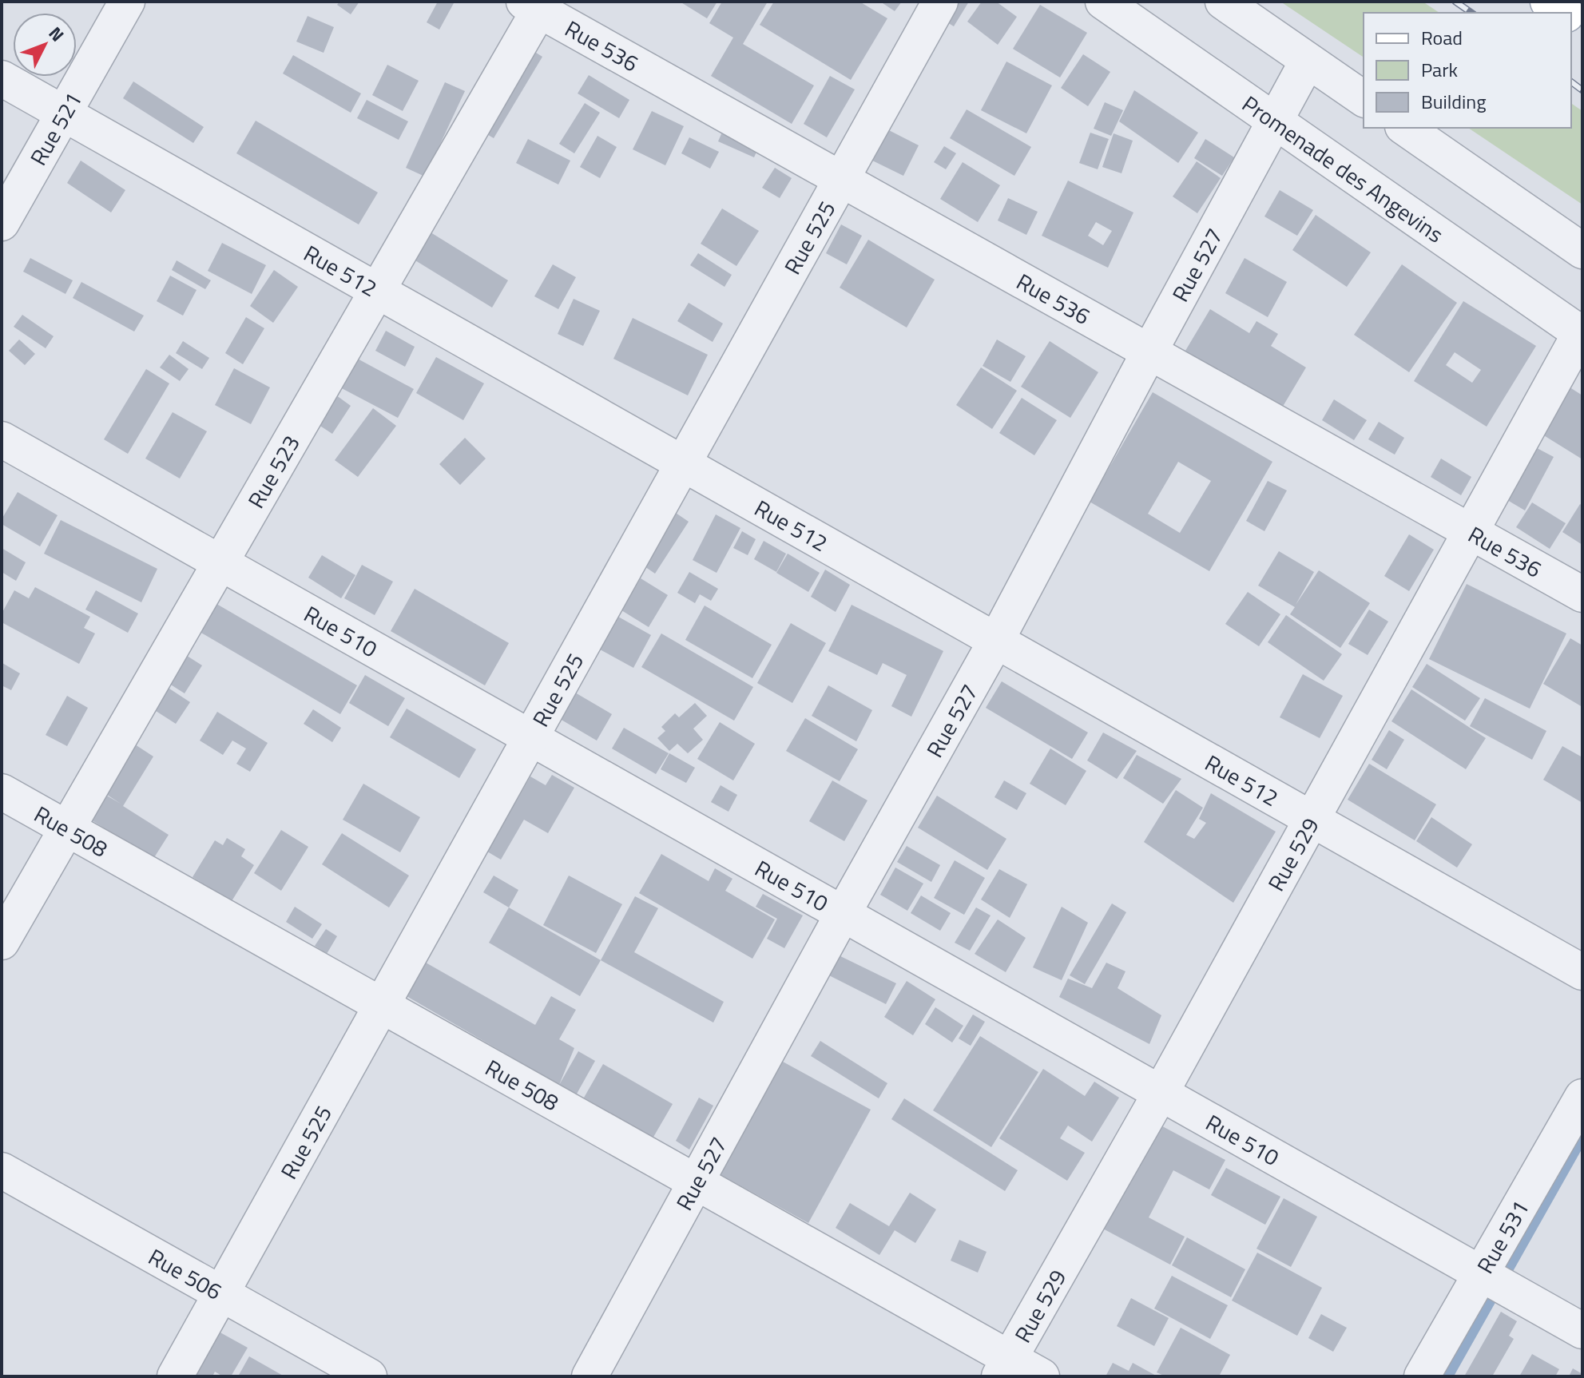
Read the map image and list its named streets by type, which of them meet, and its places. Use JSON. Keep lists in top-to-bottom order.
{
  "streets": {
    "street": [
      "Rue 536",
      "Rue 521",
      "Promenade des Angevins",
      "Rue 525",
      "Rue 527",
      "Rue 512",
      "Rue 523",
      "Rue 510",
      "Rue 508",
      "Rue 529",
      "Rue 531",
      "Rue 506"
    ]
  },
  "crossings": [
    ["Rue 536", "Rue 525"],
    ["Rue 536", "Rue 527"],
    ["Rue 536", "Rue 523"],
    ["Rue 536", "Rue 529"],
    ["Rue 521", "Rue 512"],
    ["Promenade des Angevins", "Rue 527"],
    ["Promenade des Angevins", "Rue 529"],
    ["Rue 525", "Rue 512"],
    ["Rue 525", "Rue 510"],
    ["Rue 525", "Rue 508"],
    ["Rue 525", "Rue 506"],
    ["Rue 527", "Rue 512"],
    ["Rue 527", "Rue 510"],
    ["Rue 527", "Rue 508"],
    ["Rue 512", "Rue 523"],
    ["Rue 512", "Rue 529"],
    ["Rue 523", "Rue 510"],
    ["Rue 523", "Rue 508"],
    ["Rue 510", "Rue 529"],
    ["Rue 510", "Rue 531"],
    ["Rue 508", "Rue 529"]
  ],
  "legend": ["Road", "Park", "Building"],
  "north": "top right"
}
